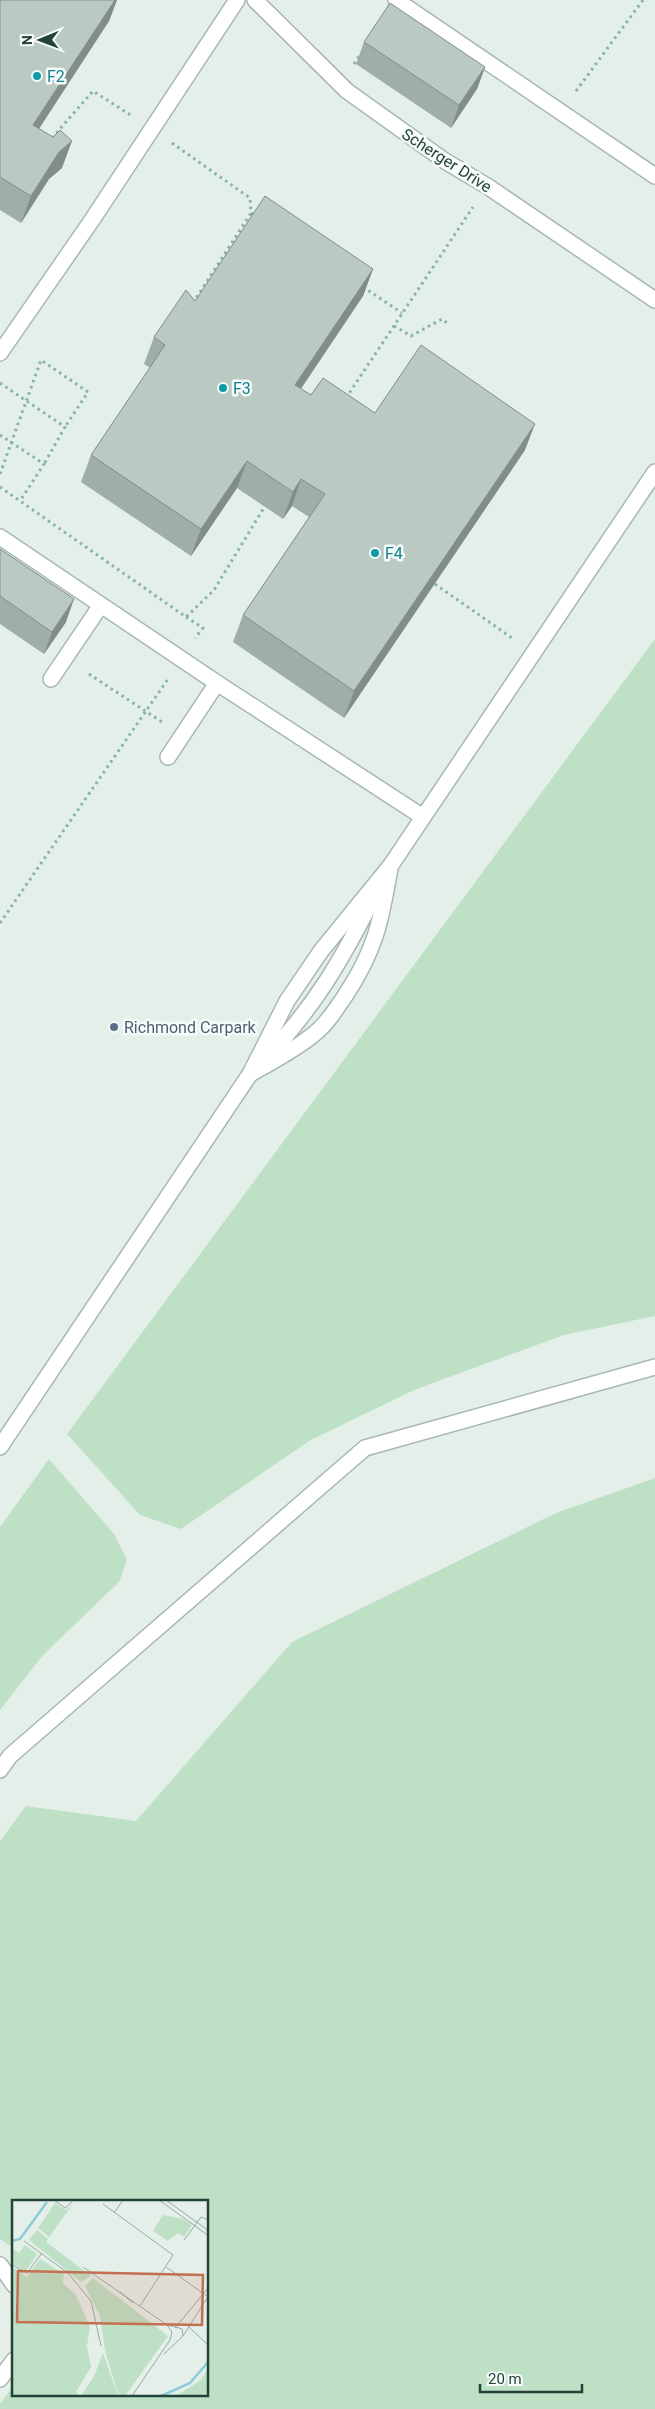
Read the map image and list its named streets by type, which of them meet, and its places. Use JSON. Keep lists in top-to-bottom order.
{
  "streets": {
    "street": ["Scherger Drive"]
  },
  "places": [
    "F2",
    "F3",
    "F4",
    "Richmond Carpark"
  ],
  "scale_bar": "20 m",
  "north": "left"
}
